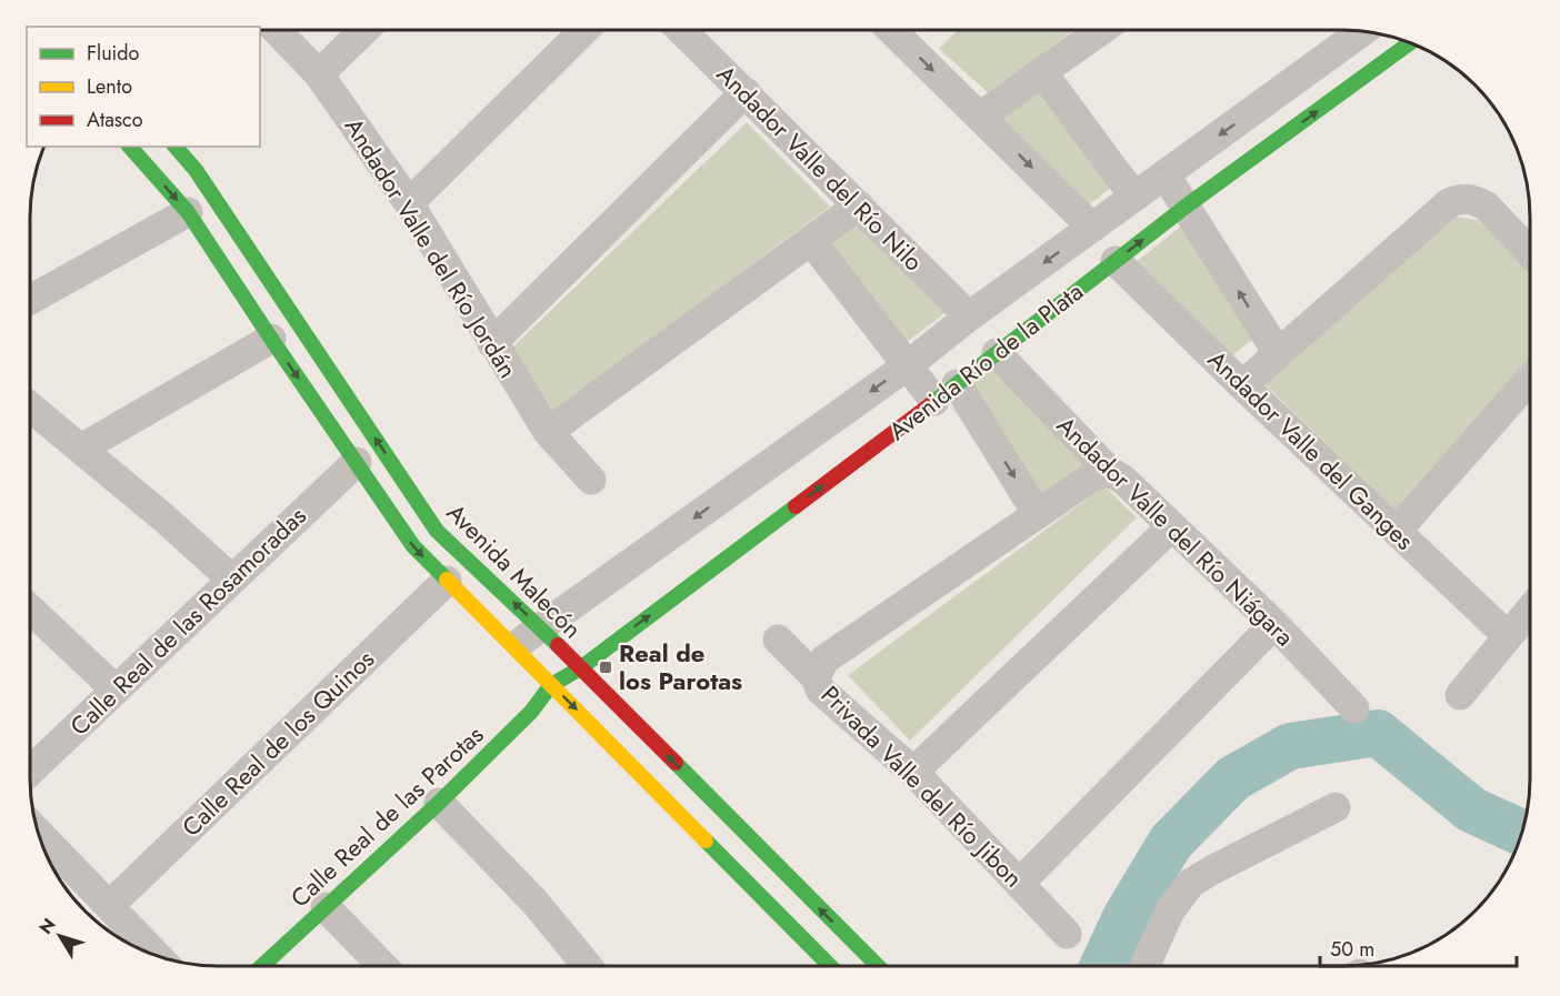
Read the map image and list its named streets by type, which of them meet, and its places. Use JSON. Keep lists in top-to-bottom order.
{
  "streets": {
    "street": [
      "Andador Valle del Río Nilo",
      "Andador Valle del Río Jordán",
      "Avenida Río de la Plata",
      "Andador Valle del Ganges",
      "Andador Valle del Río Niágara",
      "Avenida Malecón",
      "Calle Real de las Rosamoradas",
      "Calle Real de los Quinos",
      "Privada Valle del Río Jibon",
      "Calle Real de las Parotas"
    ]
  },
  "crossings": [
    ["Andador Valle del Río Nilo", "Avenida Río de la Plata"],
    ["Avenida Río de la Plata", "Andador Valle del Ganges"],
    ["Avenida Río de la Plata", "Andador Valle del Río Niágara"],
    ["Avenida Río de la Plata", "Avenida Malecón"],
    ["Avenida Río de la Plata", "Calle Real de las Parotas"],
    ["Avenida Malecón", "Calle Real de las Rosamoradas"],
    ["Avenida Malecón", "Calle Real de los Quinos"],
    ["Avenida Malecón", "Calle Real de las Parotas"]
  ],
  "places": {
    "transit": ["Real de los Parotas"]
  },
  "legend": ["Fluido", "Lento", "Atasco"],
  "scale_bar": "50 m",
  "north": "top left"
}
